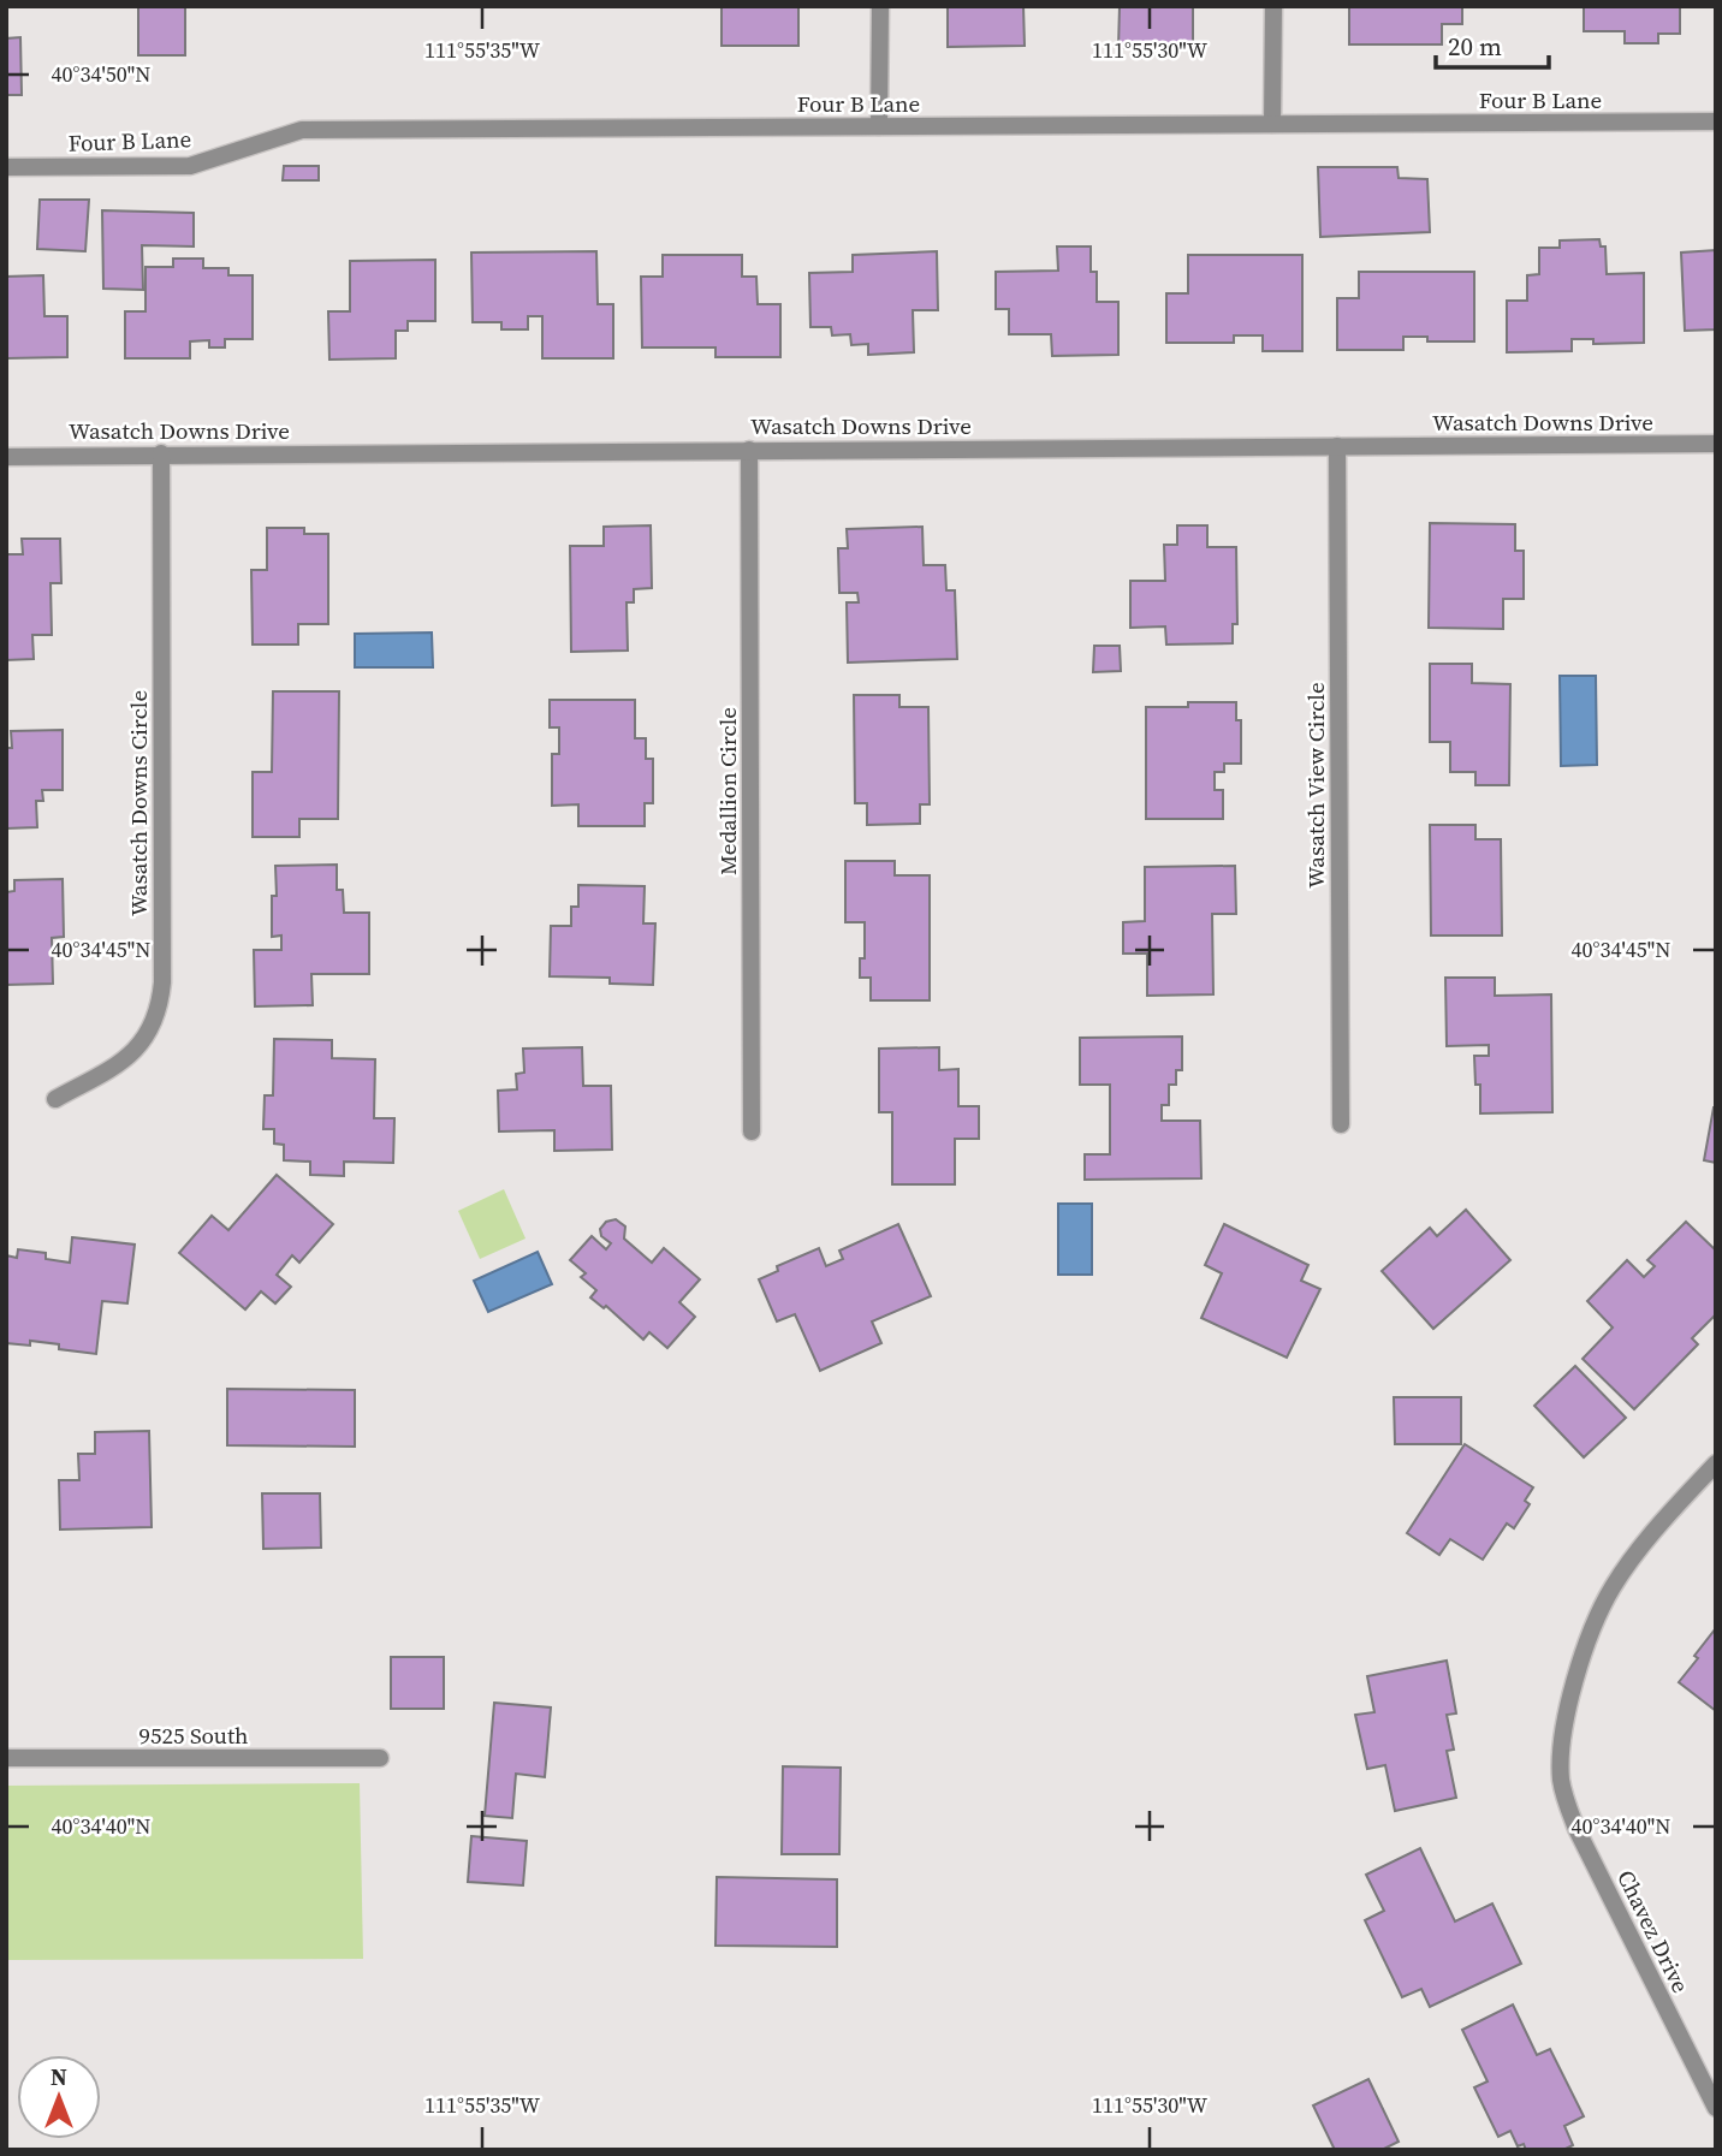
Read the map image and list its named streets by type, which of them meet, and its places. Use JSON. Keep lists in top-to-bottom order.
{
  "streets": {
    "street": [
      "Four B Lane",
      "Wasatch Downs Drive",
      "Wasatch View Circle",
      "Medallion Circle",
      "Wasatch Downs Circle",
      "9525 South",
      "Chavez Drive"
    ]
  },
  "crossings": [
    ["Wasatch Downs Drive", "Wasatch View Circle"],
    ["Wasatch Downs Drive", "Medallion Circle"],
    ["Wasatch Downs Drive", "Wasatch Downs Circle"]
  ],
  "scale_bar": "20 m",
  "north": "top",
  "coordinates": [
    "111°55'35\"W",
    "111°55'30\"W",
    "40°34'50\"N",
    "40°34'45\"N",
    "40°34'40\"N"
  ]
}
